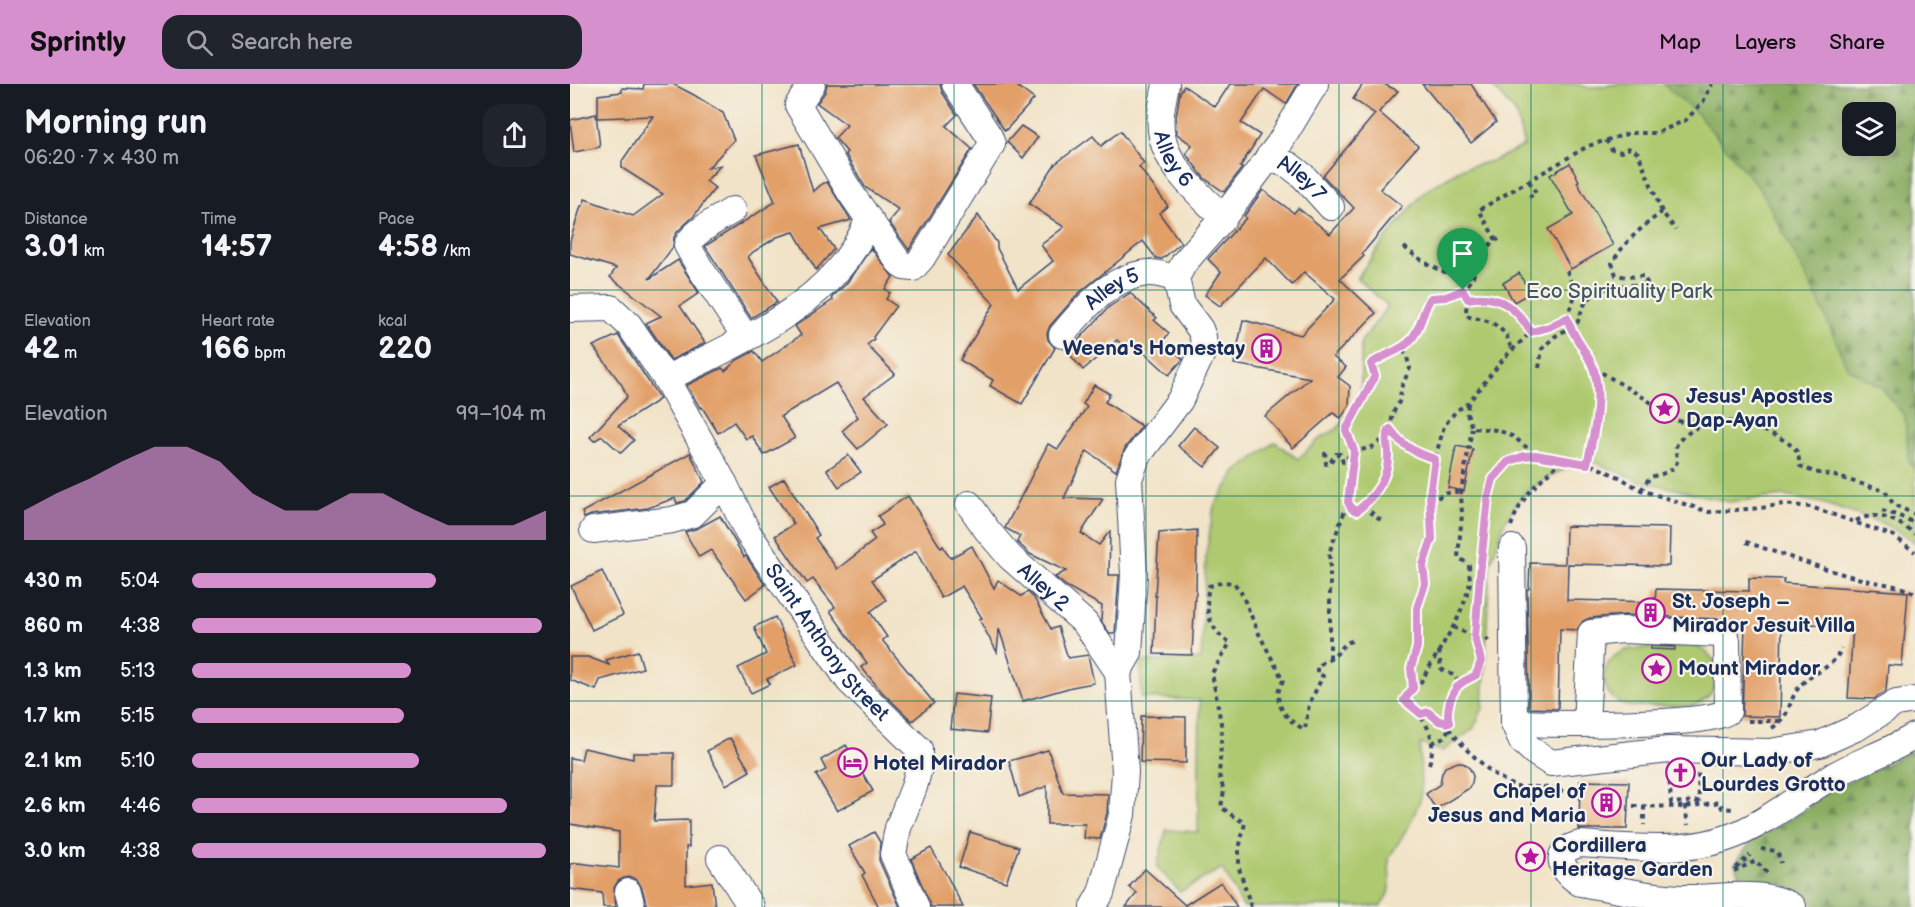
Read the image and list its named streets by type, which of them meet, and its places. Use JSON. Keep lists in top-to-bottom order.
{
  "streets": {
    "street": [
      "Alley 6",
      "Alley 7",
      "Alley 5",
      "Alley 2",
      "Saint Anthony Street"
    ]
  },
  "parks": ["Eco Spirituality Park"],
  "places": {
    "building": ["Weena's Homestay", "St. Joseph – Mirador Jesuit Villa", "Chapel of Jesus and Maria"],
    "place": ["Jesus' Apostles Dap-Ayan", "Mount Mirador", "Cordillera Heritage Garden"],
    "hotel": ["Hotel Mirador"],
    "church": ["Our Lady of Lourdes Grotto"]
  },
  "page": {
    "header": "Sprintly",
    "search": "Search here",
    "nav": ["Map", "Layers", "Share"],
    "heading": ["Morning run", "06:20 · 7 × 430 m"],
    "stats": [
      ["Distance", "3.01 km"],
      ["Time", "14:57"],
      ["Pace", "4:58 /km"],
      ["Elevation", "42 m"],
      ["Heart rate", "166 bpm"],
      ["kcal", "220"]
    ],
    "chart": ["Elevation", "99–104 m"],
    "list": [
      {
        "name": "430 m",
        "note": "5:04"
      },
      {
        "name": "860 m",
        "note": "4:38"
      },
      {
        "name": "1.3 km",
        "note": "5:13"
      },
      {
        "name": "1.7 km",
        "note": "5:15"
      },
      {
        "name": "2.1 km",
        "note": "5:10"
      },
      {
        "name": "2.6 km",
        "note": "4:46"
      },
      {
        "name": "3.0 km",
        "note": "4:38"
      }
    ]
  }
}
